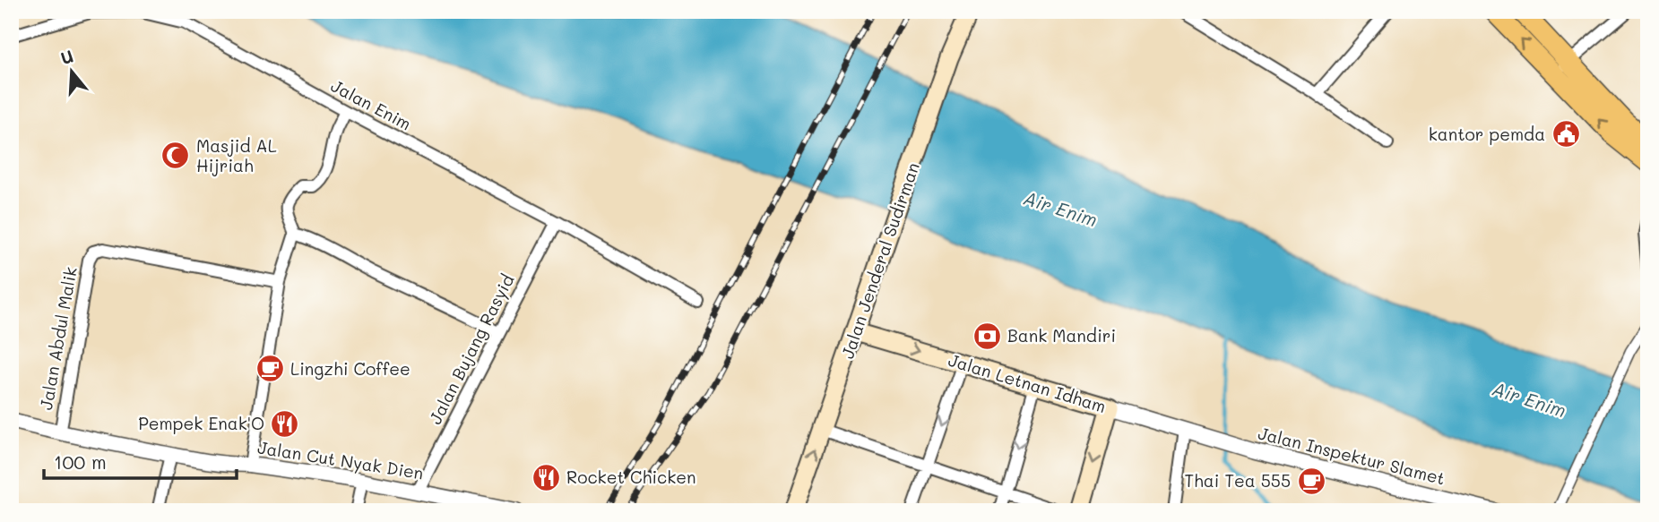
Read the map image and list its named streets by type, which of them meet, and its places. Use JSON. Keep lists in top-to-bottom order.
{
  "streets": {
    "main road": ["Jalan Jenderal Sudirman", "Jalan Letnan Idham"],
    "street": [
      "Jalan Enim",
      "Jalan Abdul Malik",
      "Jalan Bujang Rasyid",
      "Jalan Inspektur Slamet",
      "Jalan Cut Nyak Dien"
    ]
  },
  "crossings": [
    ["Jalan Enim", "Jalan Bujang Rasyid"],
    ["Jalan Jenderal Sudirman", "Jalan Letnan Idham"],
    ["Jalan Abdul Malik", "Jalan Cut Nyak Dien"],
    ["Jalan Bujang Rasyid", "Jalan Cut Nyak Dien"],
    ["Jalan Letnan Idham", "Jalan Inspektur Slamet"]
  ],
  "water": ["Air Enim"],
  "places": {
    "public building": ["kantor pemda"],
    "mosque": ["Masjid AL Hijriah"],
    "bank": ["Bank Mandiri"],
    "cafe": ["Lingzhi Coffee", "Thai Tea 555"],
    "restaurant": ["Pempek Enak'O", "Rocket Chicken"]
  },
  "scale_bar": "100 m",
  "north": "top"
}
